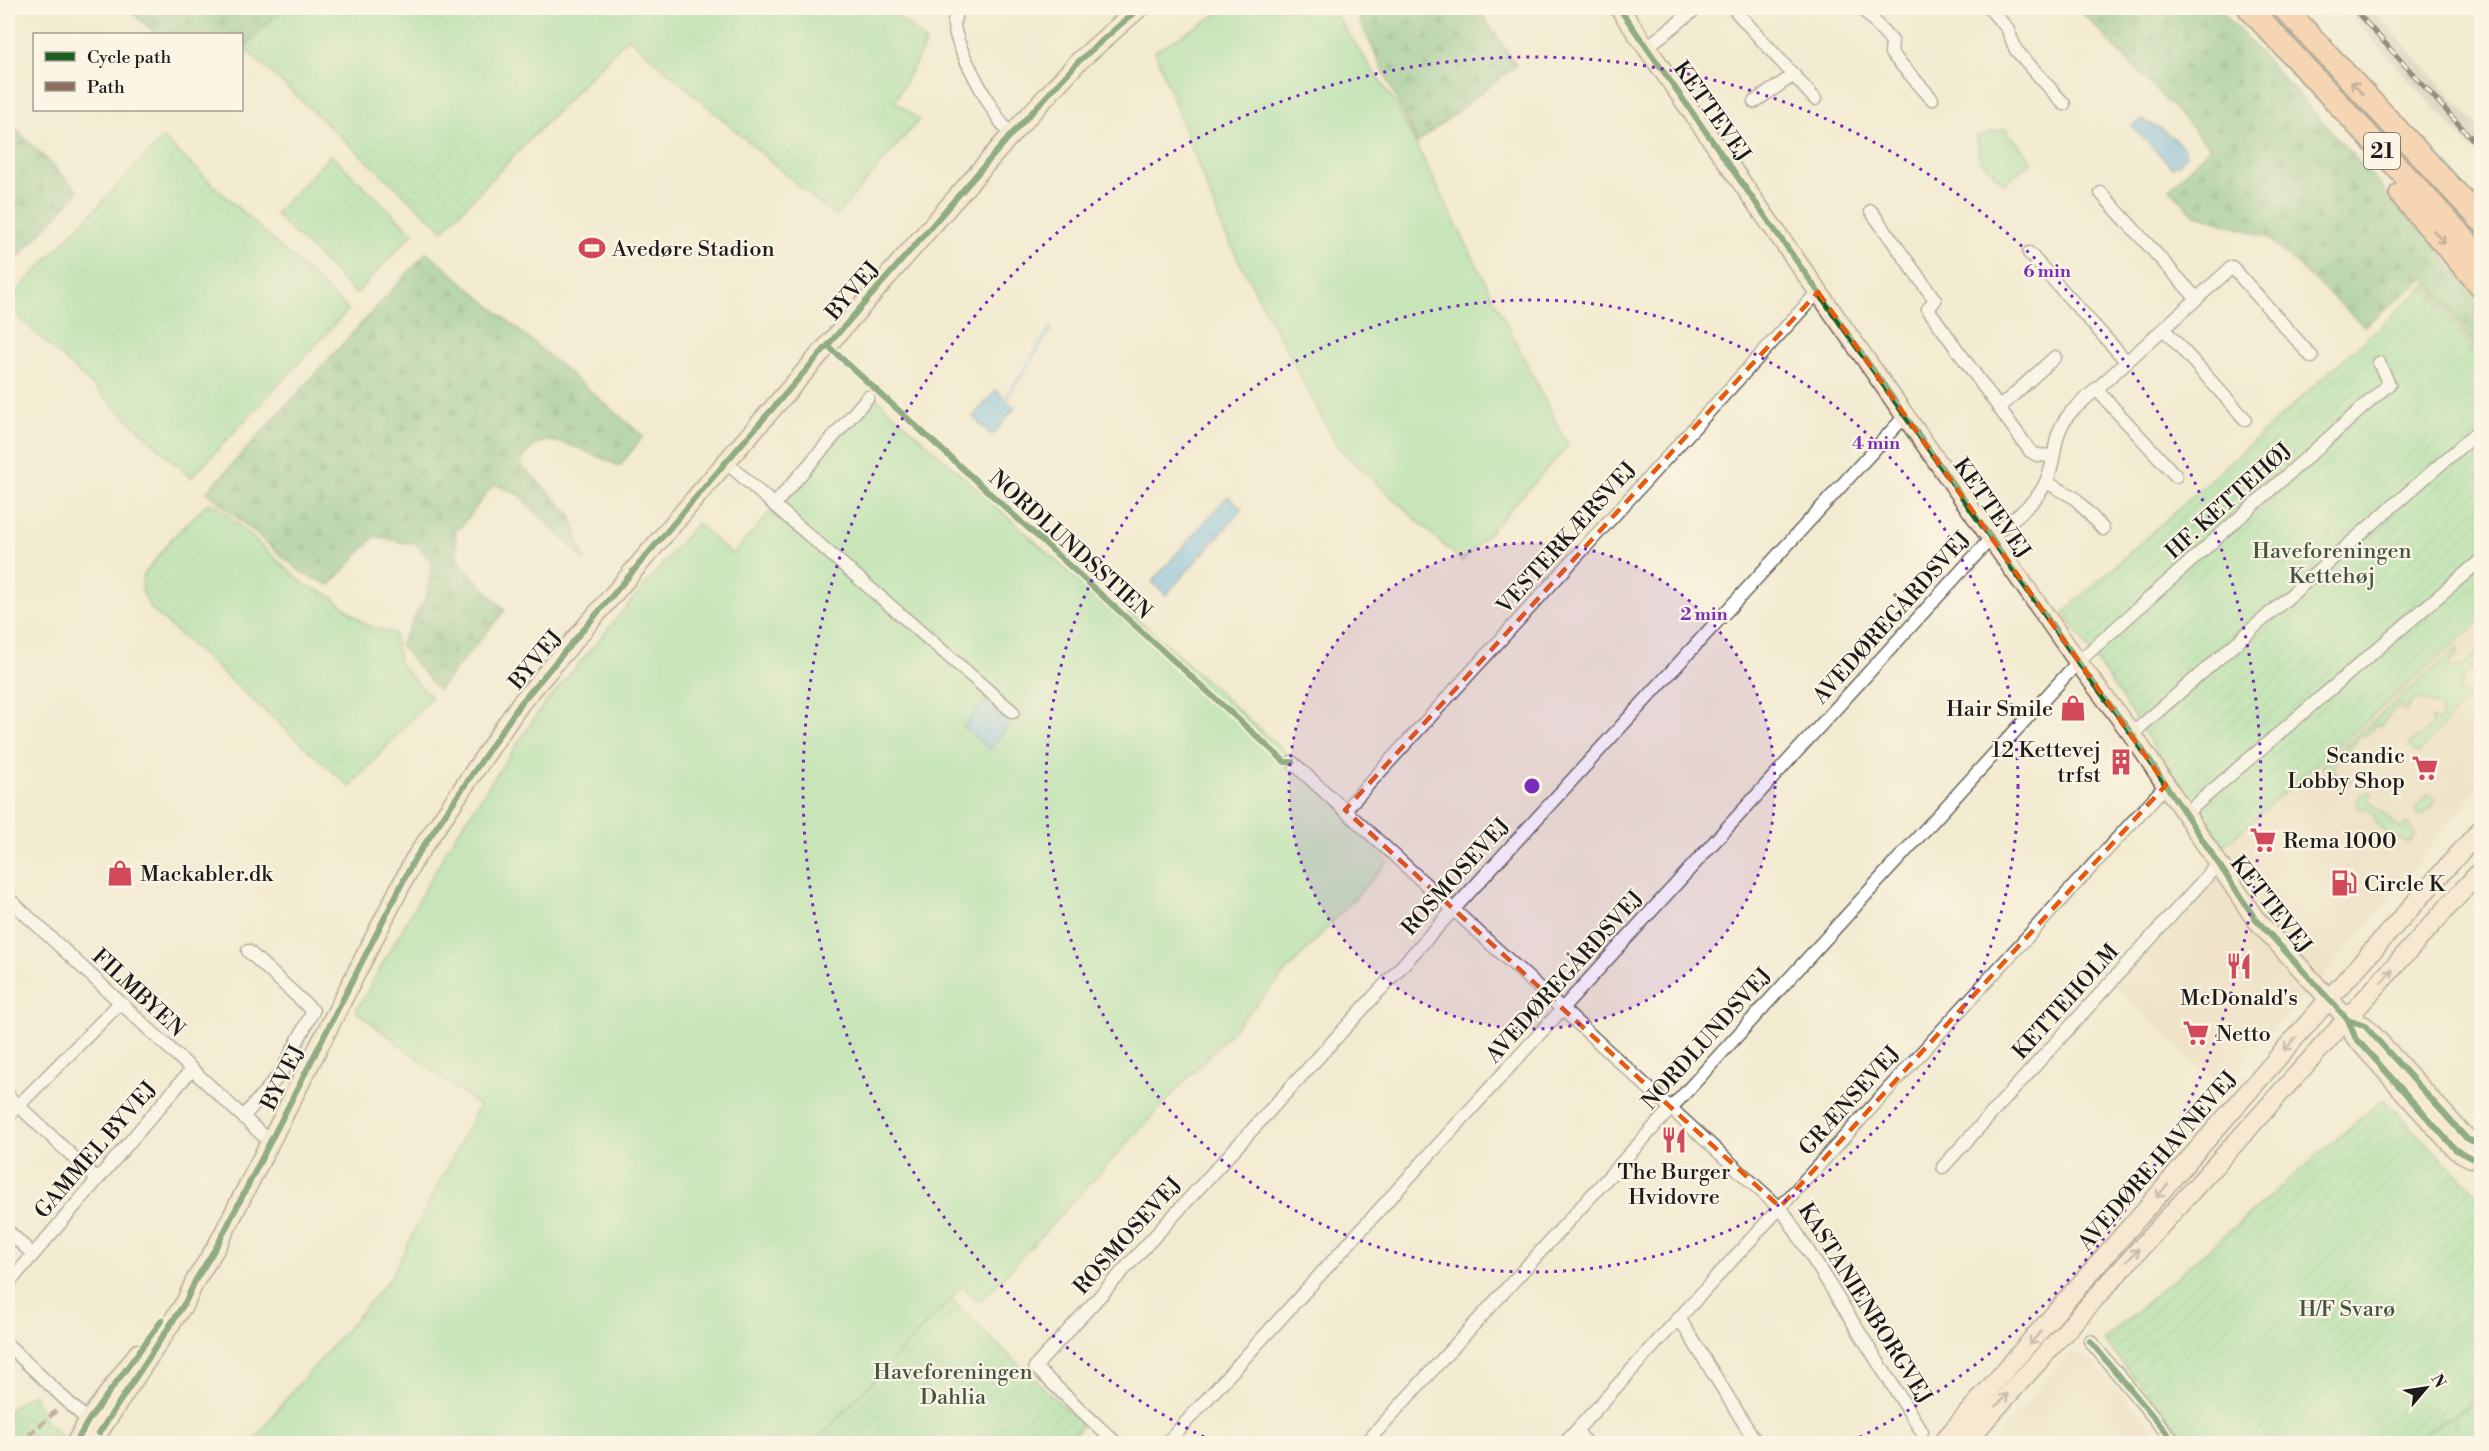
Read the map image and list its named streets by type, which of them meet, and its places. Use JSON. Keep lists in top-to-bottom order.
{
  "streets": {
    "highway": ["21"],
    "street": [
      "KETTEVEJ",
      "BYVEJ",
      "HF. KETTEHØJ",
      "VESTERKÆRSVEJ",
      "AVEDØREGÅRDSVEJ",
      "ROSMOSEVEJ",
      "FILMBYEN",
      "KETTEHOLM",
      "NORDLUNDSVEJ",
      "GRÆNSEVEJ",
      "GAMMEL BYVEJ",
      "AVEDØRE HAVNEVEJ",
      "KASTANIENBORGVEJ"
    ],
    "cycle path": ["NORDLUNDSSTIEN"]
  },
  "crossings": [
    ["KETTEVEJ", "HF. KETTEHØJ"],
    ["KETTEVEJ", "VESTERKÆRSVEJ"],
    ["KETTEVEJ", "AVEDØREGÅRDSVEJ"],
    ["KETTEVEJ", "ROSMOSEVEJ"],
    ["KETTEVEJ", "KETTEHOLM"],
    ["KETTEVEJ", "NORDLUNDSVEJ"],
    ["KETTEVEJ", "GRÆNSEVEJ"],
    ["KETTEVEJ", "AVEDØRE HAVNEVEJ"],
    ["BYVEJ", "FILMBYEN"],
    ["HF. KETTEHØJ", "NORDLUNDSVEJ"],
    ["VESTERKÆRSVEJ", "KASTANIENBORGVEJ"],
    ["AVEDØREGÅRDSVEJ", "KASTANIENBORGVEJ"],
    ["ROSMOSEVEJ", "KASTANIENBORGVEJ"],
    ["FILMBYEN", "GAMMEL BYVEJ"],
    ["NORDLUNDSVEJ", "KASTANIENBORGVEJ"],
    ["GRÆNSEVEJ", "KASTANIENBORGVEJ"]
  ],
  "parks": ["Haveforeningen Kettehøj", "H/F Svarø", "Haveforeningen Dahlia"],
  "places": {
    "sports": ["Avedøre Stadion"],
    "shop": ["Hair Smile", "Mackabler.dk"],
    "building": ["12 Kettevej trfst"],
    "supermarket": ["Scandic Lobby Shop", "Rema 1000", "Netto"],
    "fuel station": ["Circle K"],
    "restaurant": ["McDonald's", "The Burger Hvidovre"]
  },
  "legend": ["Cycle path", "Path"],
  "north": "top right",
  "rings": ["6 min", "4 min", "2 min"]
}
